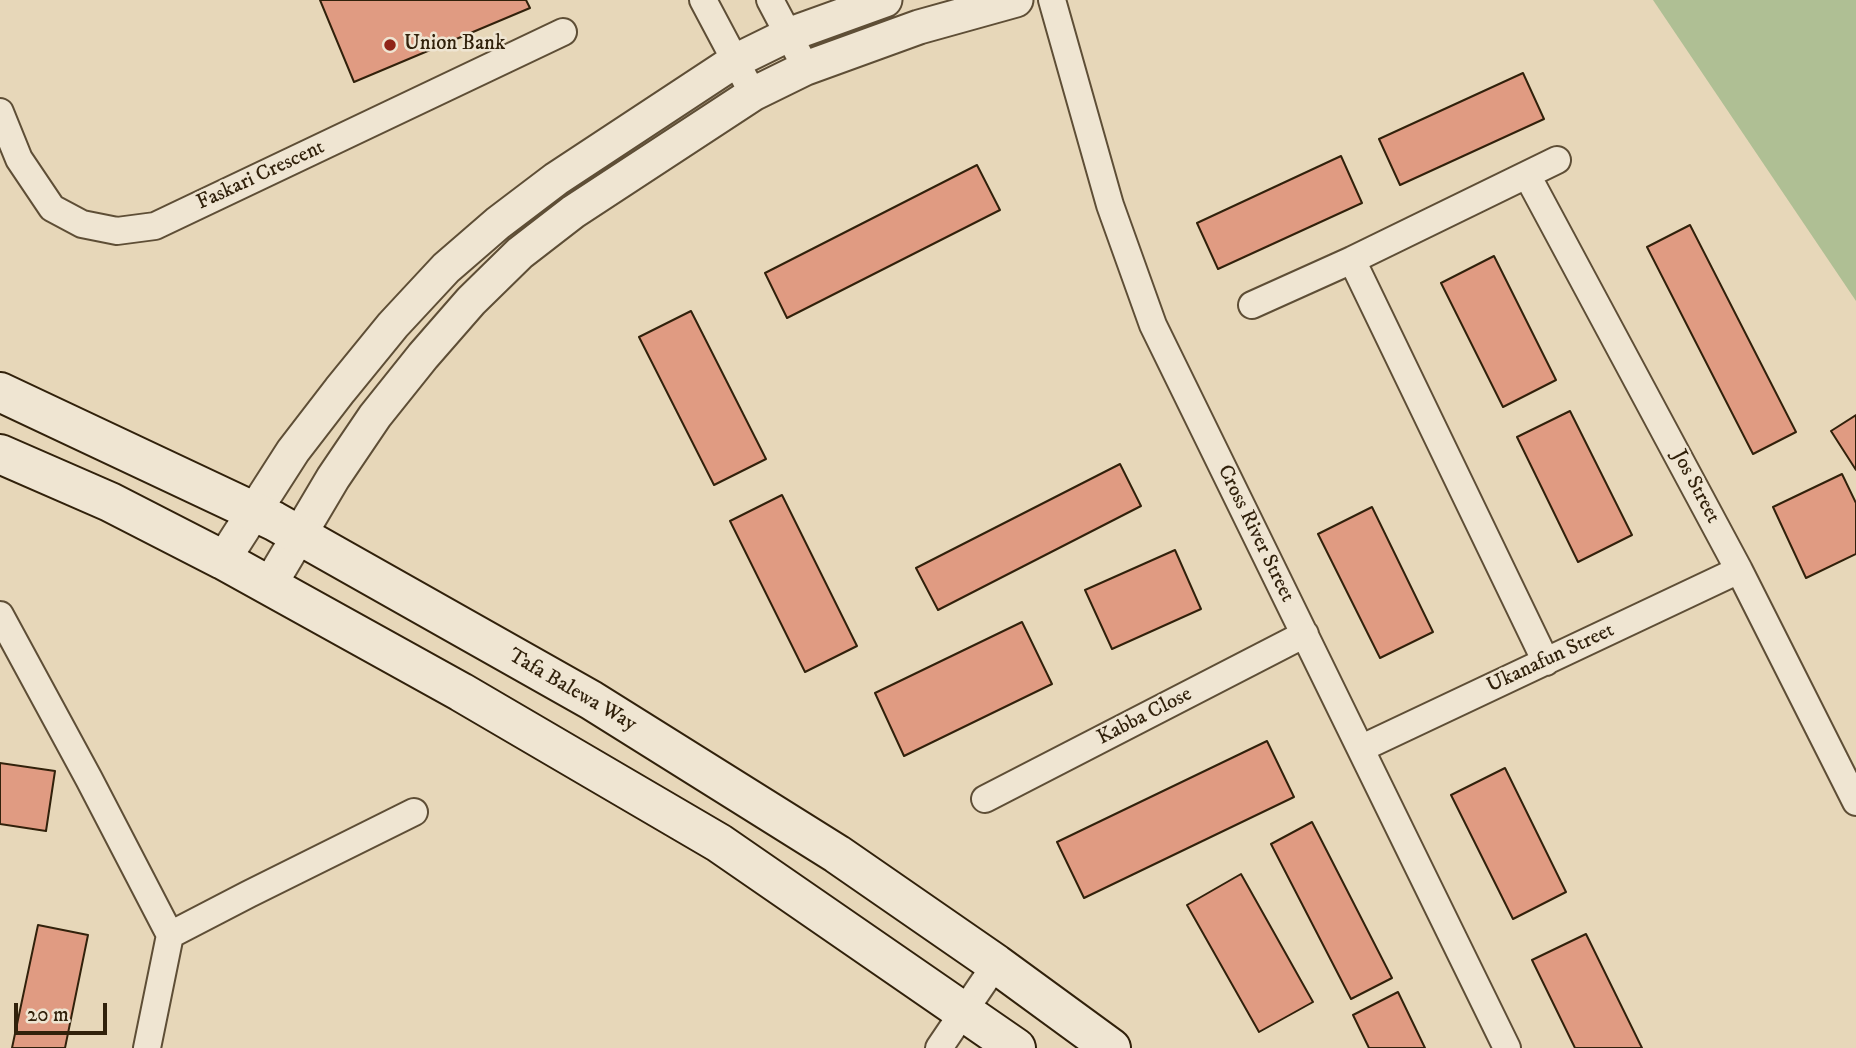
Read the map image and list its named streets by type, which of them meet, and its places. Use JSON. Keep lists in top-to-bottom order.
{
  "streets": {
    "main road": ["Tafa Balewa Way"],
    "street": [
      "Faskari Crescent",
      "Jos Street",
      "Cross River Street",
      "Ukanafun Street",
      "Kabba Close"
    ]
  },
  "crossings": [
    ["Jos Street", "Ukanafun Street"],
    ["Cross River Street", "Ukanafun Street"],
    ["Cross River Street", "Kabba Close"]
  ],
  "places": ["Union Bank"],
  "scale_bar": "20 m"
}
